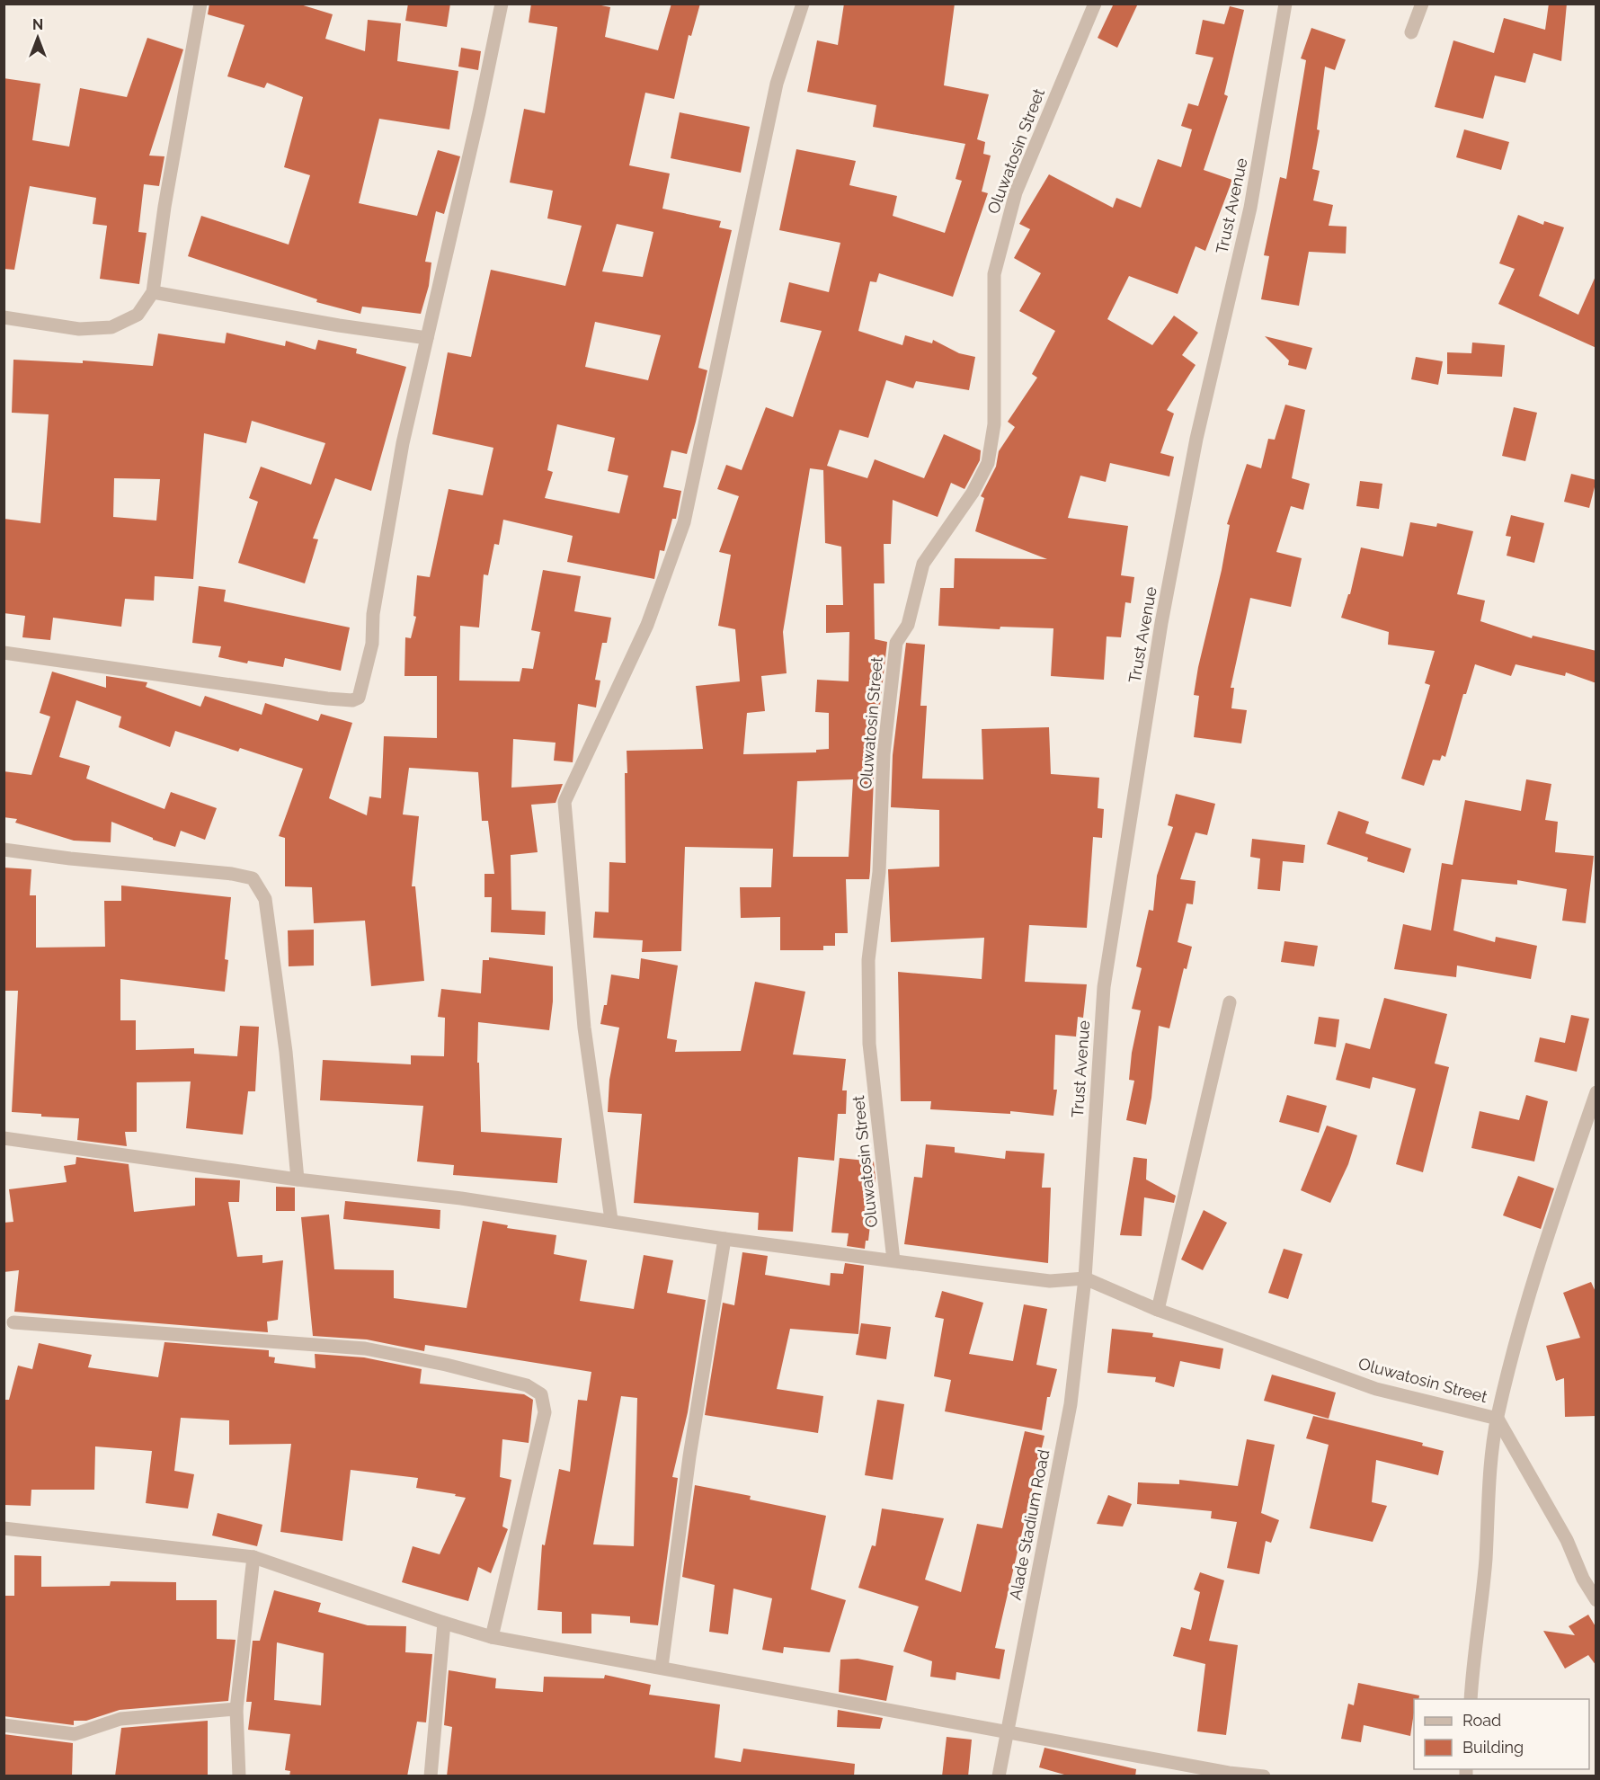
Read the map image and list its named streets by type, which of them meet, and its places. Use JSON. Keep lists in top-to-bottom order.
{
  "streets": {
    "street": ["Oluwatosin Street", "Trust Avenue", "Alade Stadium Road"]
  },
  "crossings": [
    ["Oluwatosin Street", "Trust Avenue"],
    ["Oluwatosin Street", "Alade Stadium Road"],
    ["Trust Avenue", "Alade Stadium Road"]
  ],
  "legend": ["Road", "Building"],
  "north": "top"
}
